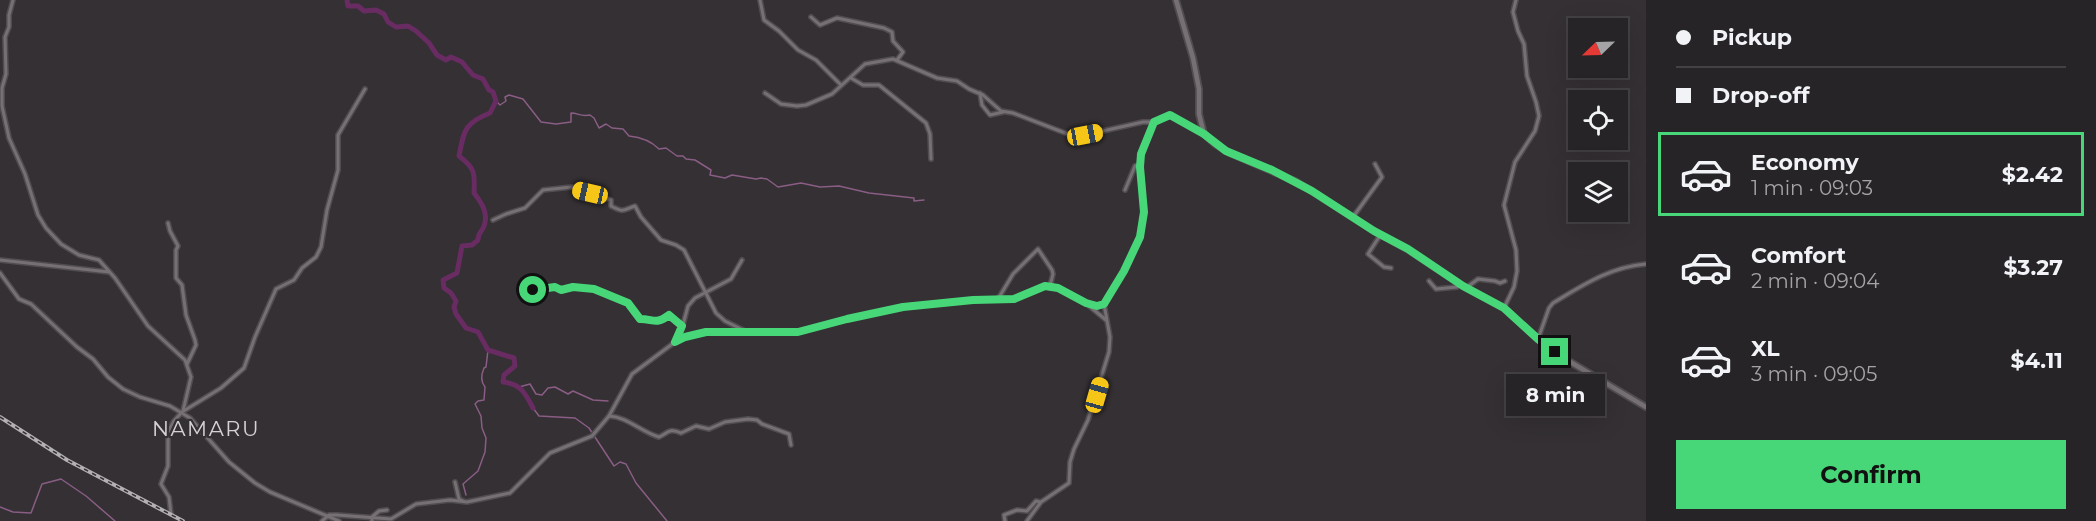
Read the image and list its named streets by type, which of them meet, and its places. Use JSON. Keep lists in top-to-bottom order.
{
  "districts": ["NAMARU"],
  "north": "bottom left",
  "page": {
    "banner": ["Pickup", "Drop-off"],
    "list": [
      {
        "name": "Economy",
        "note": "1 min · 09:03",
        "value": "$2.42"
      },
      {
        "name": "Comfort",
        "note": "2 min · 09:04",
        "value": "$3.27"
      },
      {
        "name": "XL",
        "note": "3 min · 09:05",
        "value": "$4.11"
      }
    ],
    "bubble": "8 min",
    "buttons": "Confirm"
  }
}
